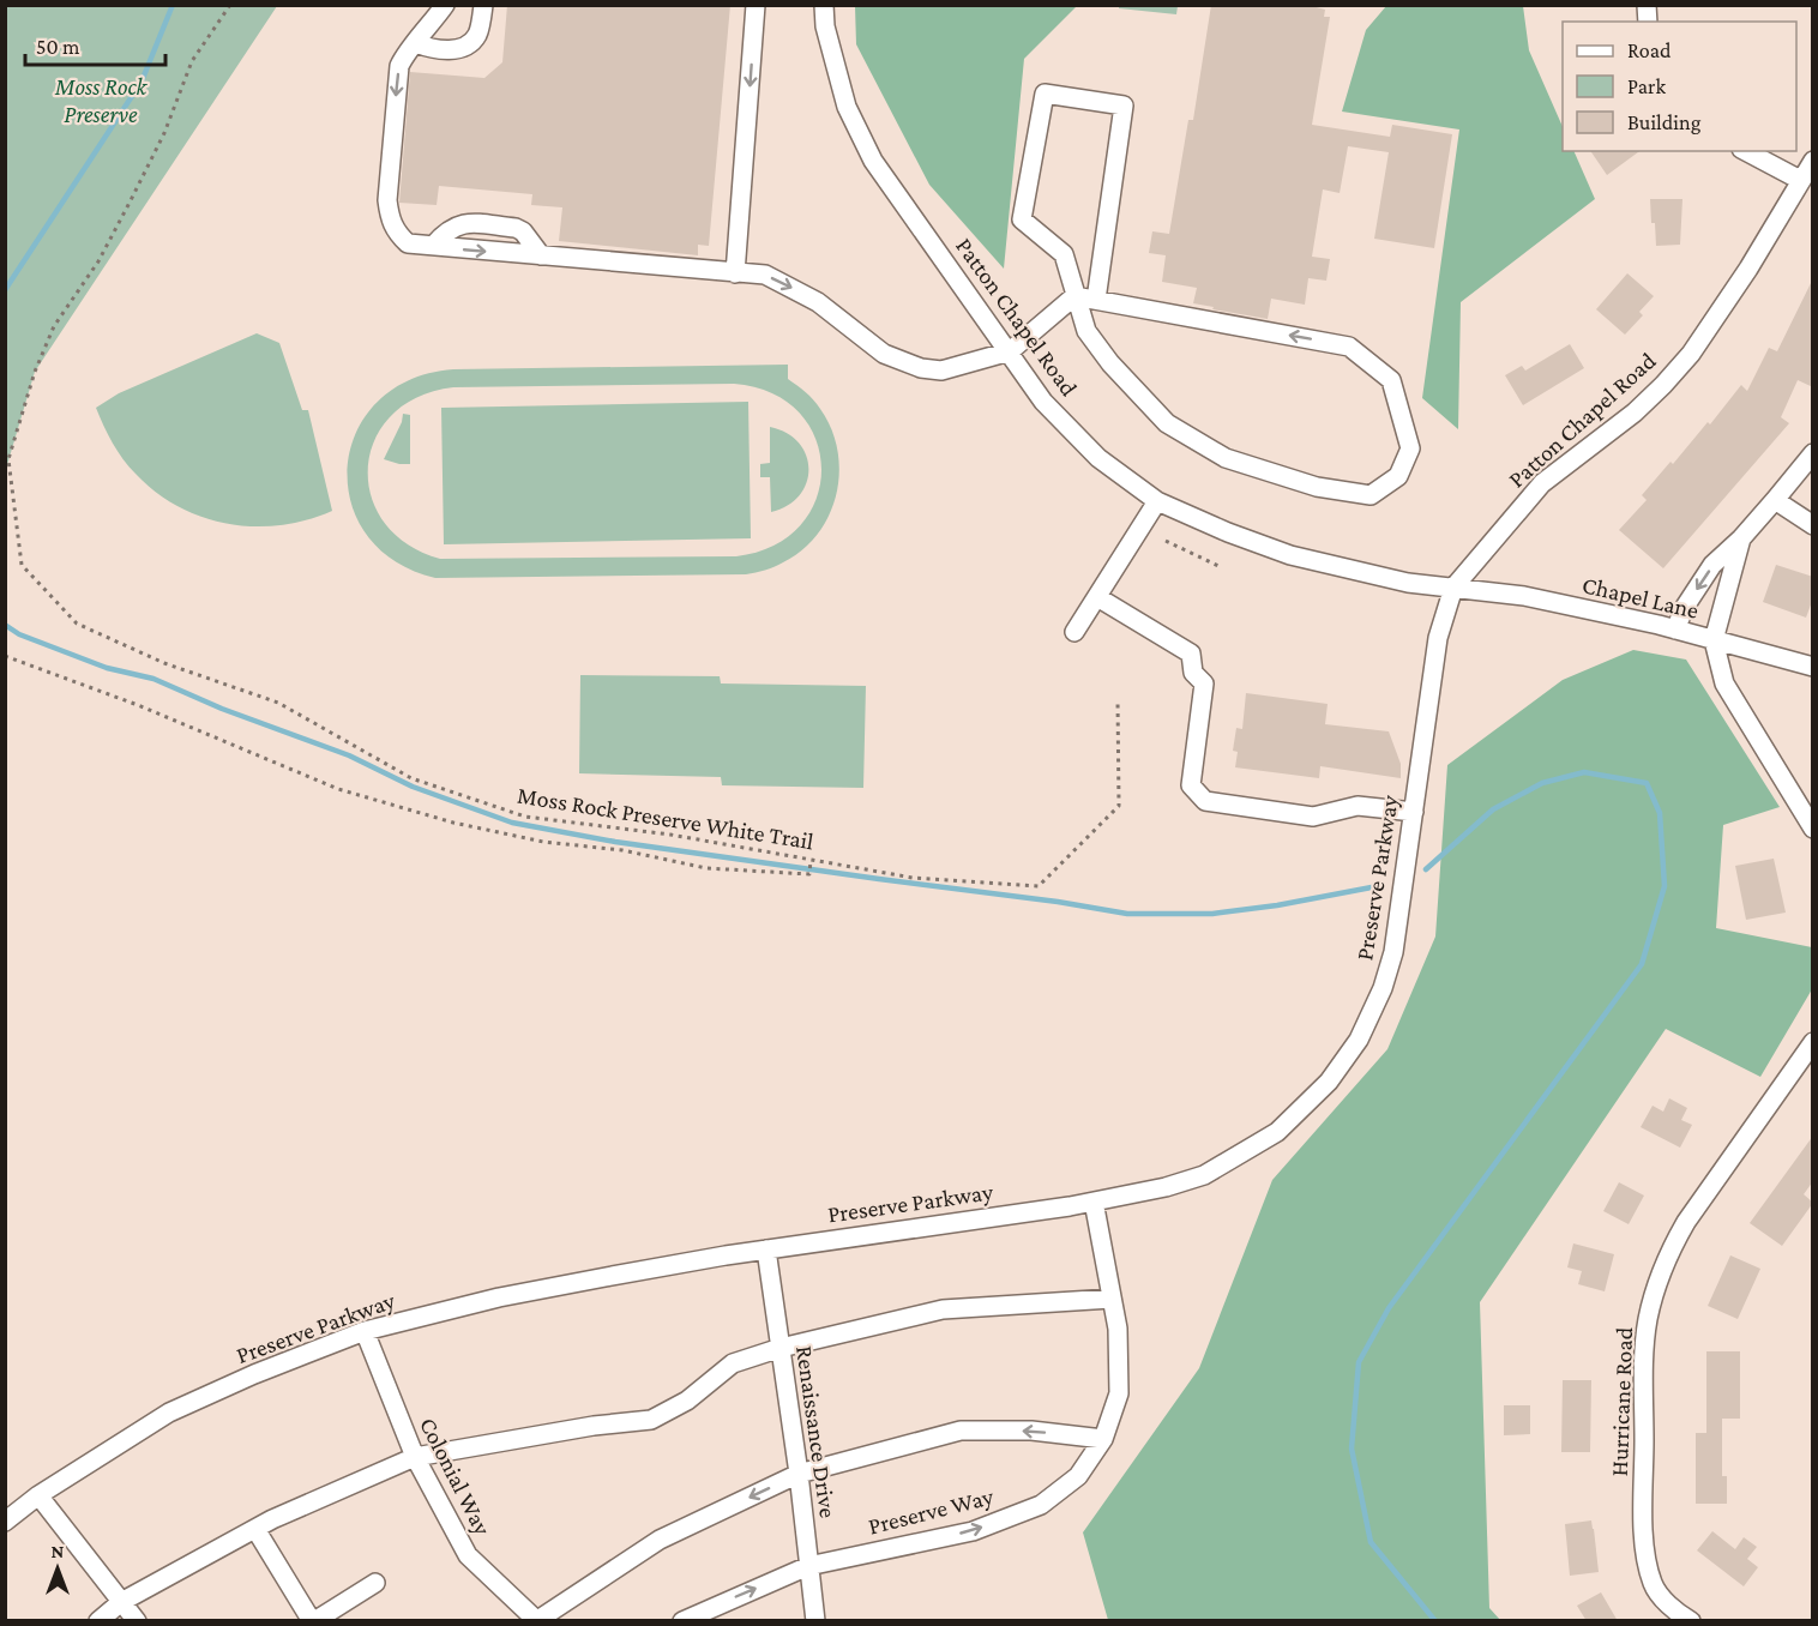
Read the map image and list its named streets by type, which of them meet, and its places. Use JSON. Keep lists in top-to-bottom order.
{
  "streets": {
    "street": [
      "Patton Chapel Road",
      "Chapel Lane",
      "Preserve Parkway",
      "Hurricane Road",
      "Renaissance Drive",
      "Colonial Way",
      "Preserve Way"
    ],
    "path": ["Moss Rock Preserve White Trail"]
  },
  "crossings": [
    ["Patton Chapel Road", "Chapel Lane"],
    ["Patton Chapel Road", "Preserve Parkway"],
    ["Chapel Lane", "Preserve Parkway"],
    ["Preserve Parkway", "Renaissance Drive"],
    ["Preserve Parkway", "Colonial Way"],
    ["Preserve Parkway", "Preserve Way"],
    ["Renaissance Drive", "Preserve Way"]
  ],
  "parks": ["Moss Rock Preserve"],
  "legend": ["Road", "Park", "Building"],
  "scale_bar": "50 m",
  "north": "top"
}
